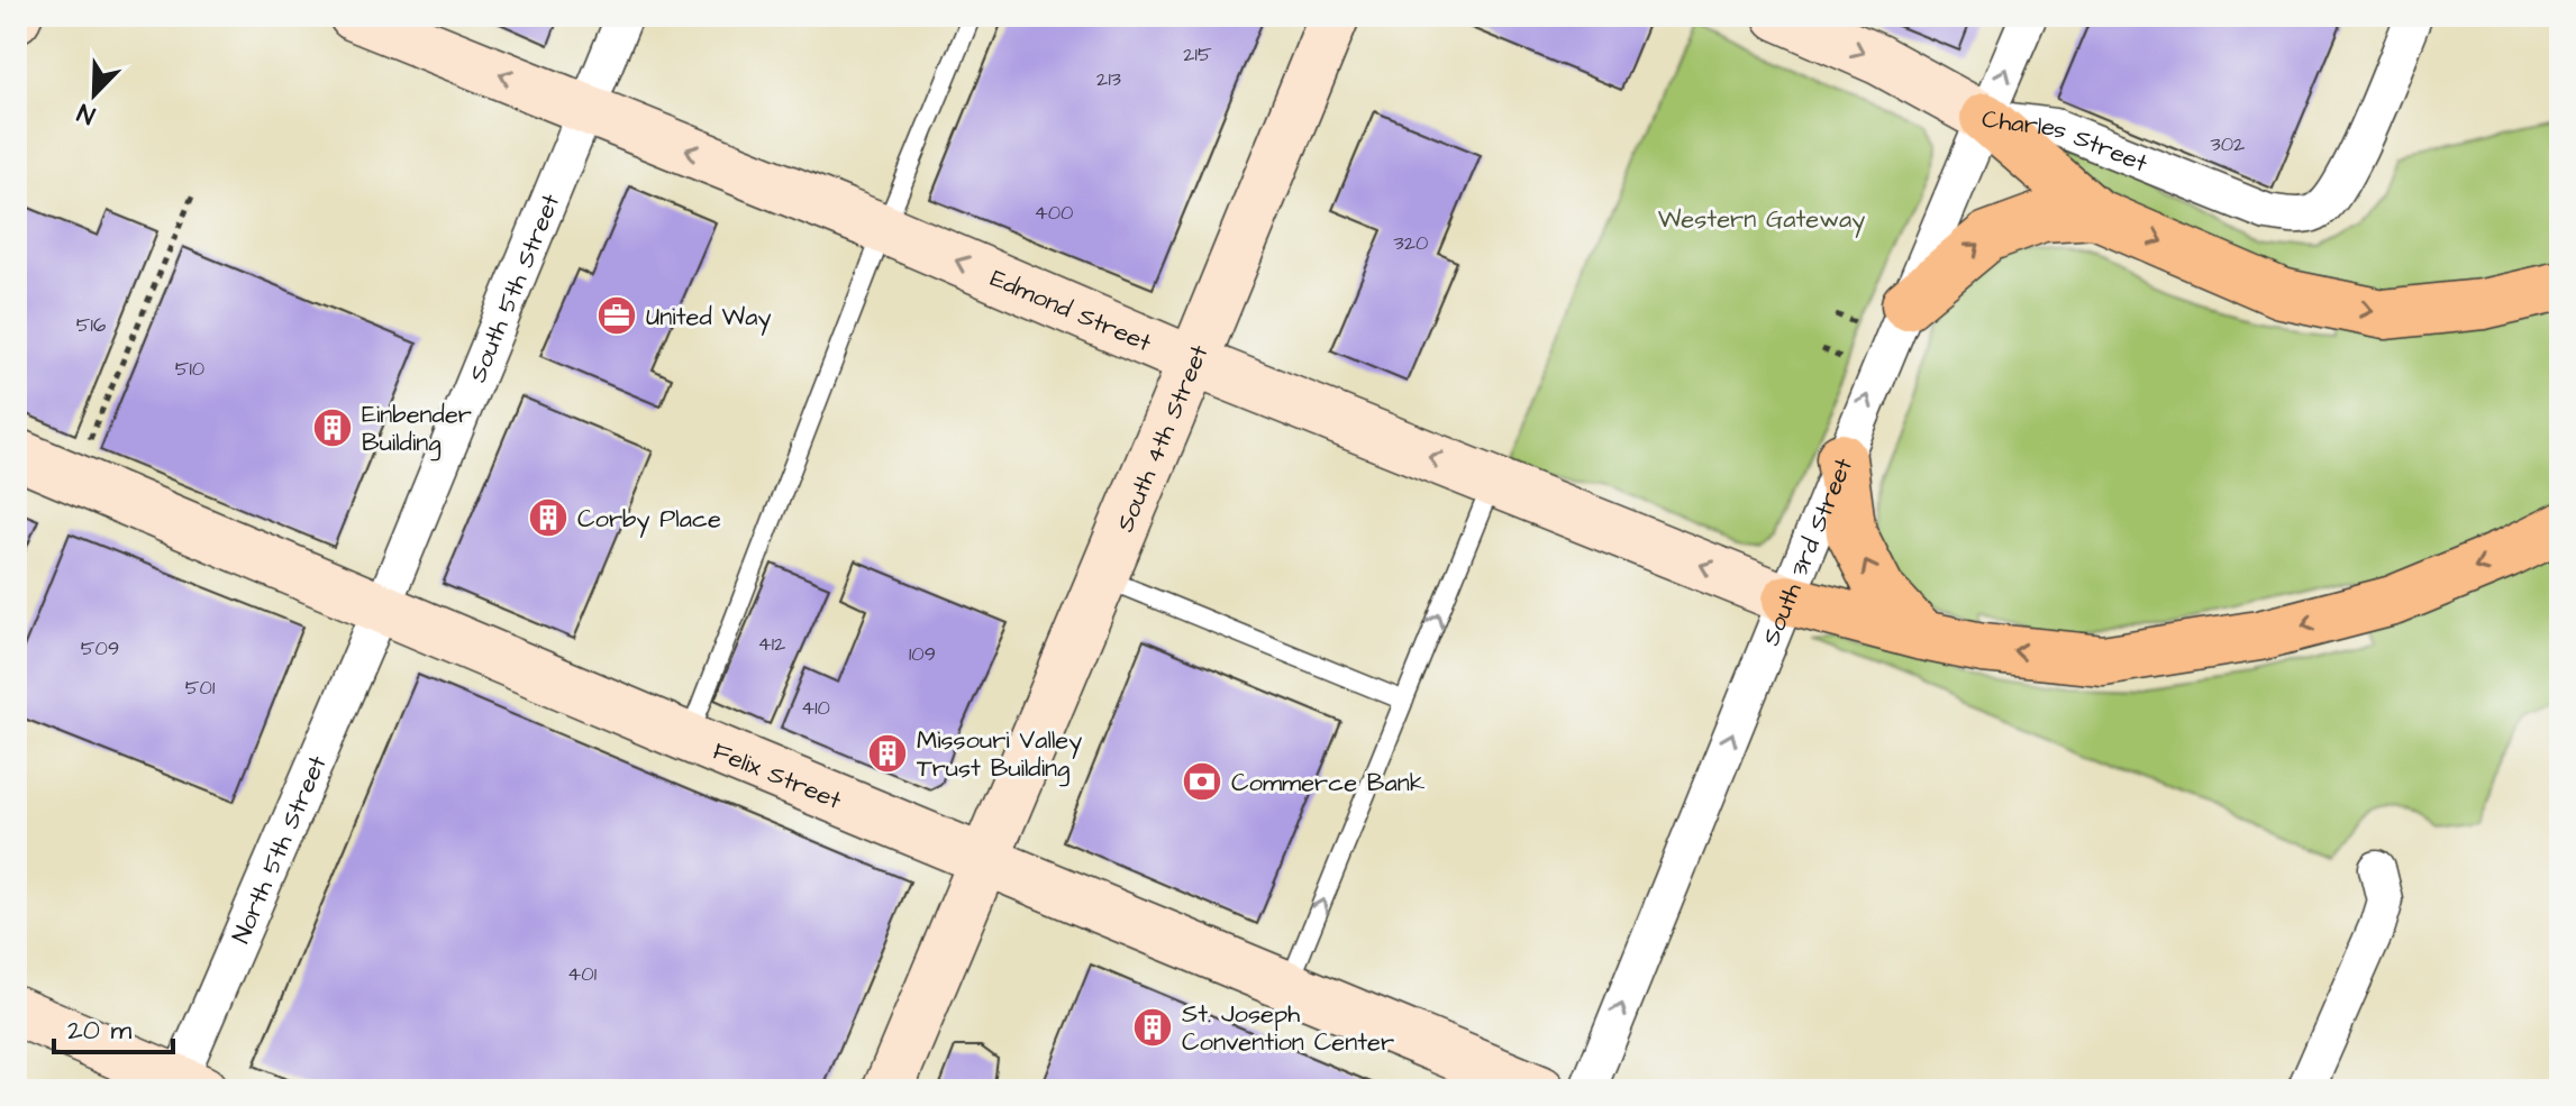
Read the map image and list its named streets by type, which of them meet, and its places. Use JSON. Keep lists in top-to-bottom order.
{
  "streets": {
    "main road": [
      "Charles Street",
      "Edmond Street",
      "South 4th Street",
      "Felix Street"
    ],
    "street": ["South 5th Street", "South 3rd Street", "North 5th Street"]
  },
  "crossings": [
    ["Charles Street", "South 3rd Street"],
    ["South 5th Street", "Edmond Street"],
    ["South 5th Street", "Felix Street"],
    ["South 5th Street", "North 5th Street"],
    ["Edmond Street", "South 4th Street"],
    ["Edmond Street", "South 3rd Street"],
    ["South 4th Street", "Felix Street"],
    ["Felix Street", "North 5th Street"]
  ],
  "one_way": ["Edmond Street", "South 3rd Street"],
  "parks": ["Western Gateway"],
  "places": {
    "office": ["United Way"],
    "building": [
      "Einbender Building",
      "Corby Place",
      "Missouri Valley Trust Building",
      "St. Joseph Convention Center"
    ],
    "bank": ["Commerce Bank"]
  },
  "house_numbers": [
    "215",
    "213",
    "302",
    "400",
    "320",
    "516",
    "510",
    "412",
    "509",
    "109",
    "501",
    "410",
    "401"
  ],
  "scale_bar": "20 m",
  "north": "bottom left"
}
